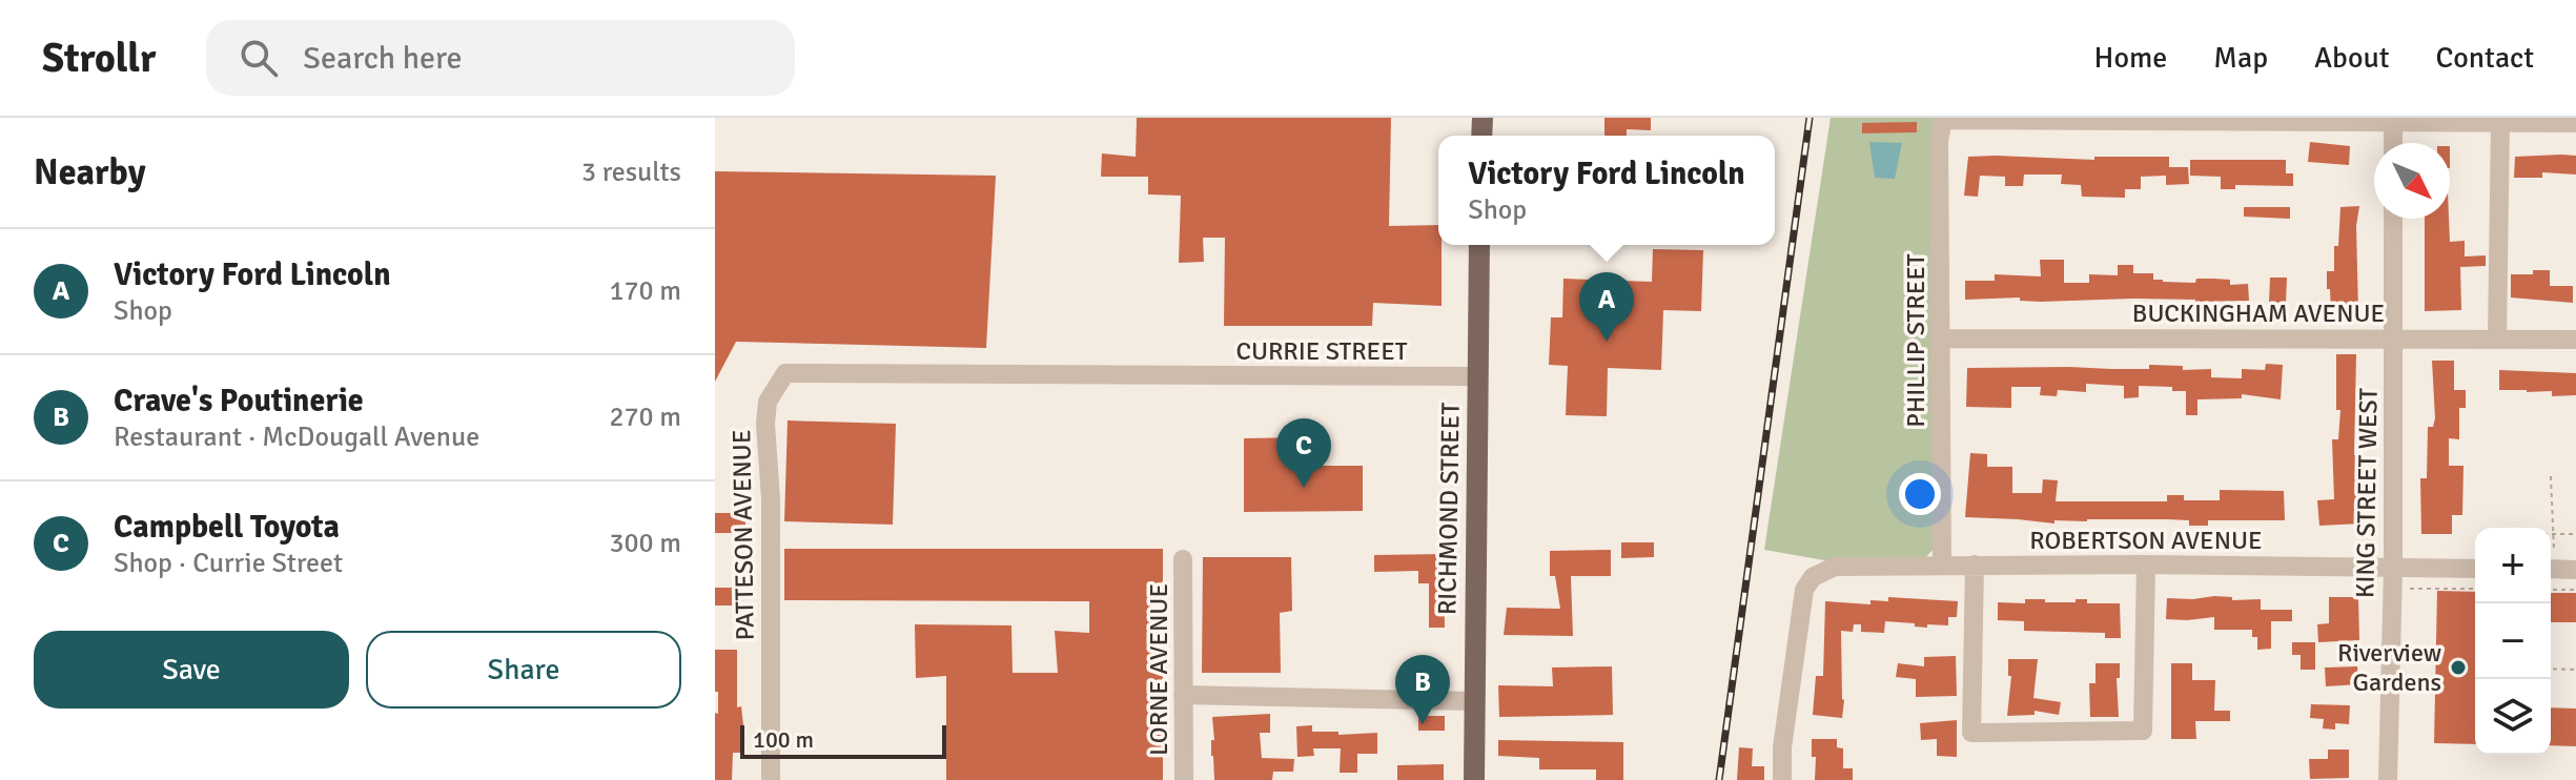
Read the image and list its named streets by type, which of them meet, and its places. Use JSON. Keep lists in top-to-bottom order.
{
  "streets": {
    "main road": ["RICHMOND STREET"],
    "street": [
      "BUCKINGHAM AVENUE",
      "PHILLIP STREET",
      "CURRIE STREET",
      "KING STREET WEST",
      "PATTESON AVENUE",
      "ROBERTSON AVENUE",
      "LORNE AVENUE"
    ]
  },
  "crossings": [
    ["BUCKINGHAM AVENUE", "PHILLIP STREET"],
    ["BUCKINGHAM AVENUE", "KING STREET WEST"],
    ["PHILLIP STREET", "ROBERTSON AVENUE"],
    ["CURRIE STREET", "RICHMOND STREET"],
    ["CURRIE STREET", "PATTESON AVENUE"],
    ["KING STREET WEST", "ROBERTSON AVENUE"]
  ],
  "places": ["Riverview Gardens"],
  "scale_bar": "100 m",
  "north": "bottom right",
  "page": {
    "header": "Strollr",
    "search": "Search here",
    "nav": [
      "Home",
      "Map",
      "About",
      "Contact"
    ],
    "heading": ["Nearby", "3 results"],
    "popup": ["Victory Ford Lincoln", "Shop"],
    "list": [
      {
        "mark": "A",
        "name": "Victory Ford Lincoln",
        "note": "Shop",
        "value": "170 m"
      },
      {
        "mark": "B",
        "name": "Crave's Poutinerie",
        "note": "Restaurant · McDougall Avenue",
        "value": "270 m"
      },
      {
        "mark": "C",
        "name": "Campbell Toyota",
        "note": "Shop · Currie Street",
        "value": "300 m"
      }
    ],
    "pins": ["A", "C", "B"],
    "map_buttons": ["+", "−"],
    "buttons": ["Save", "Share"],
    "scale": "100 m"
  }
}
